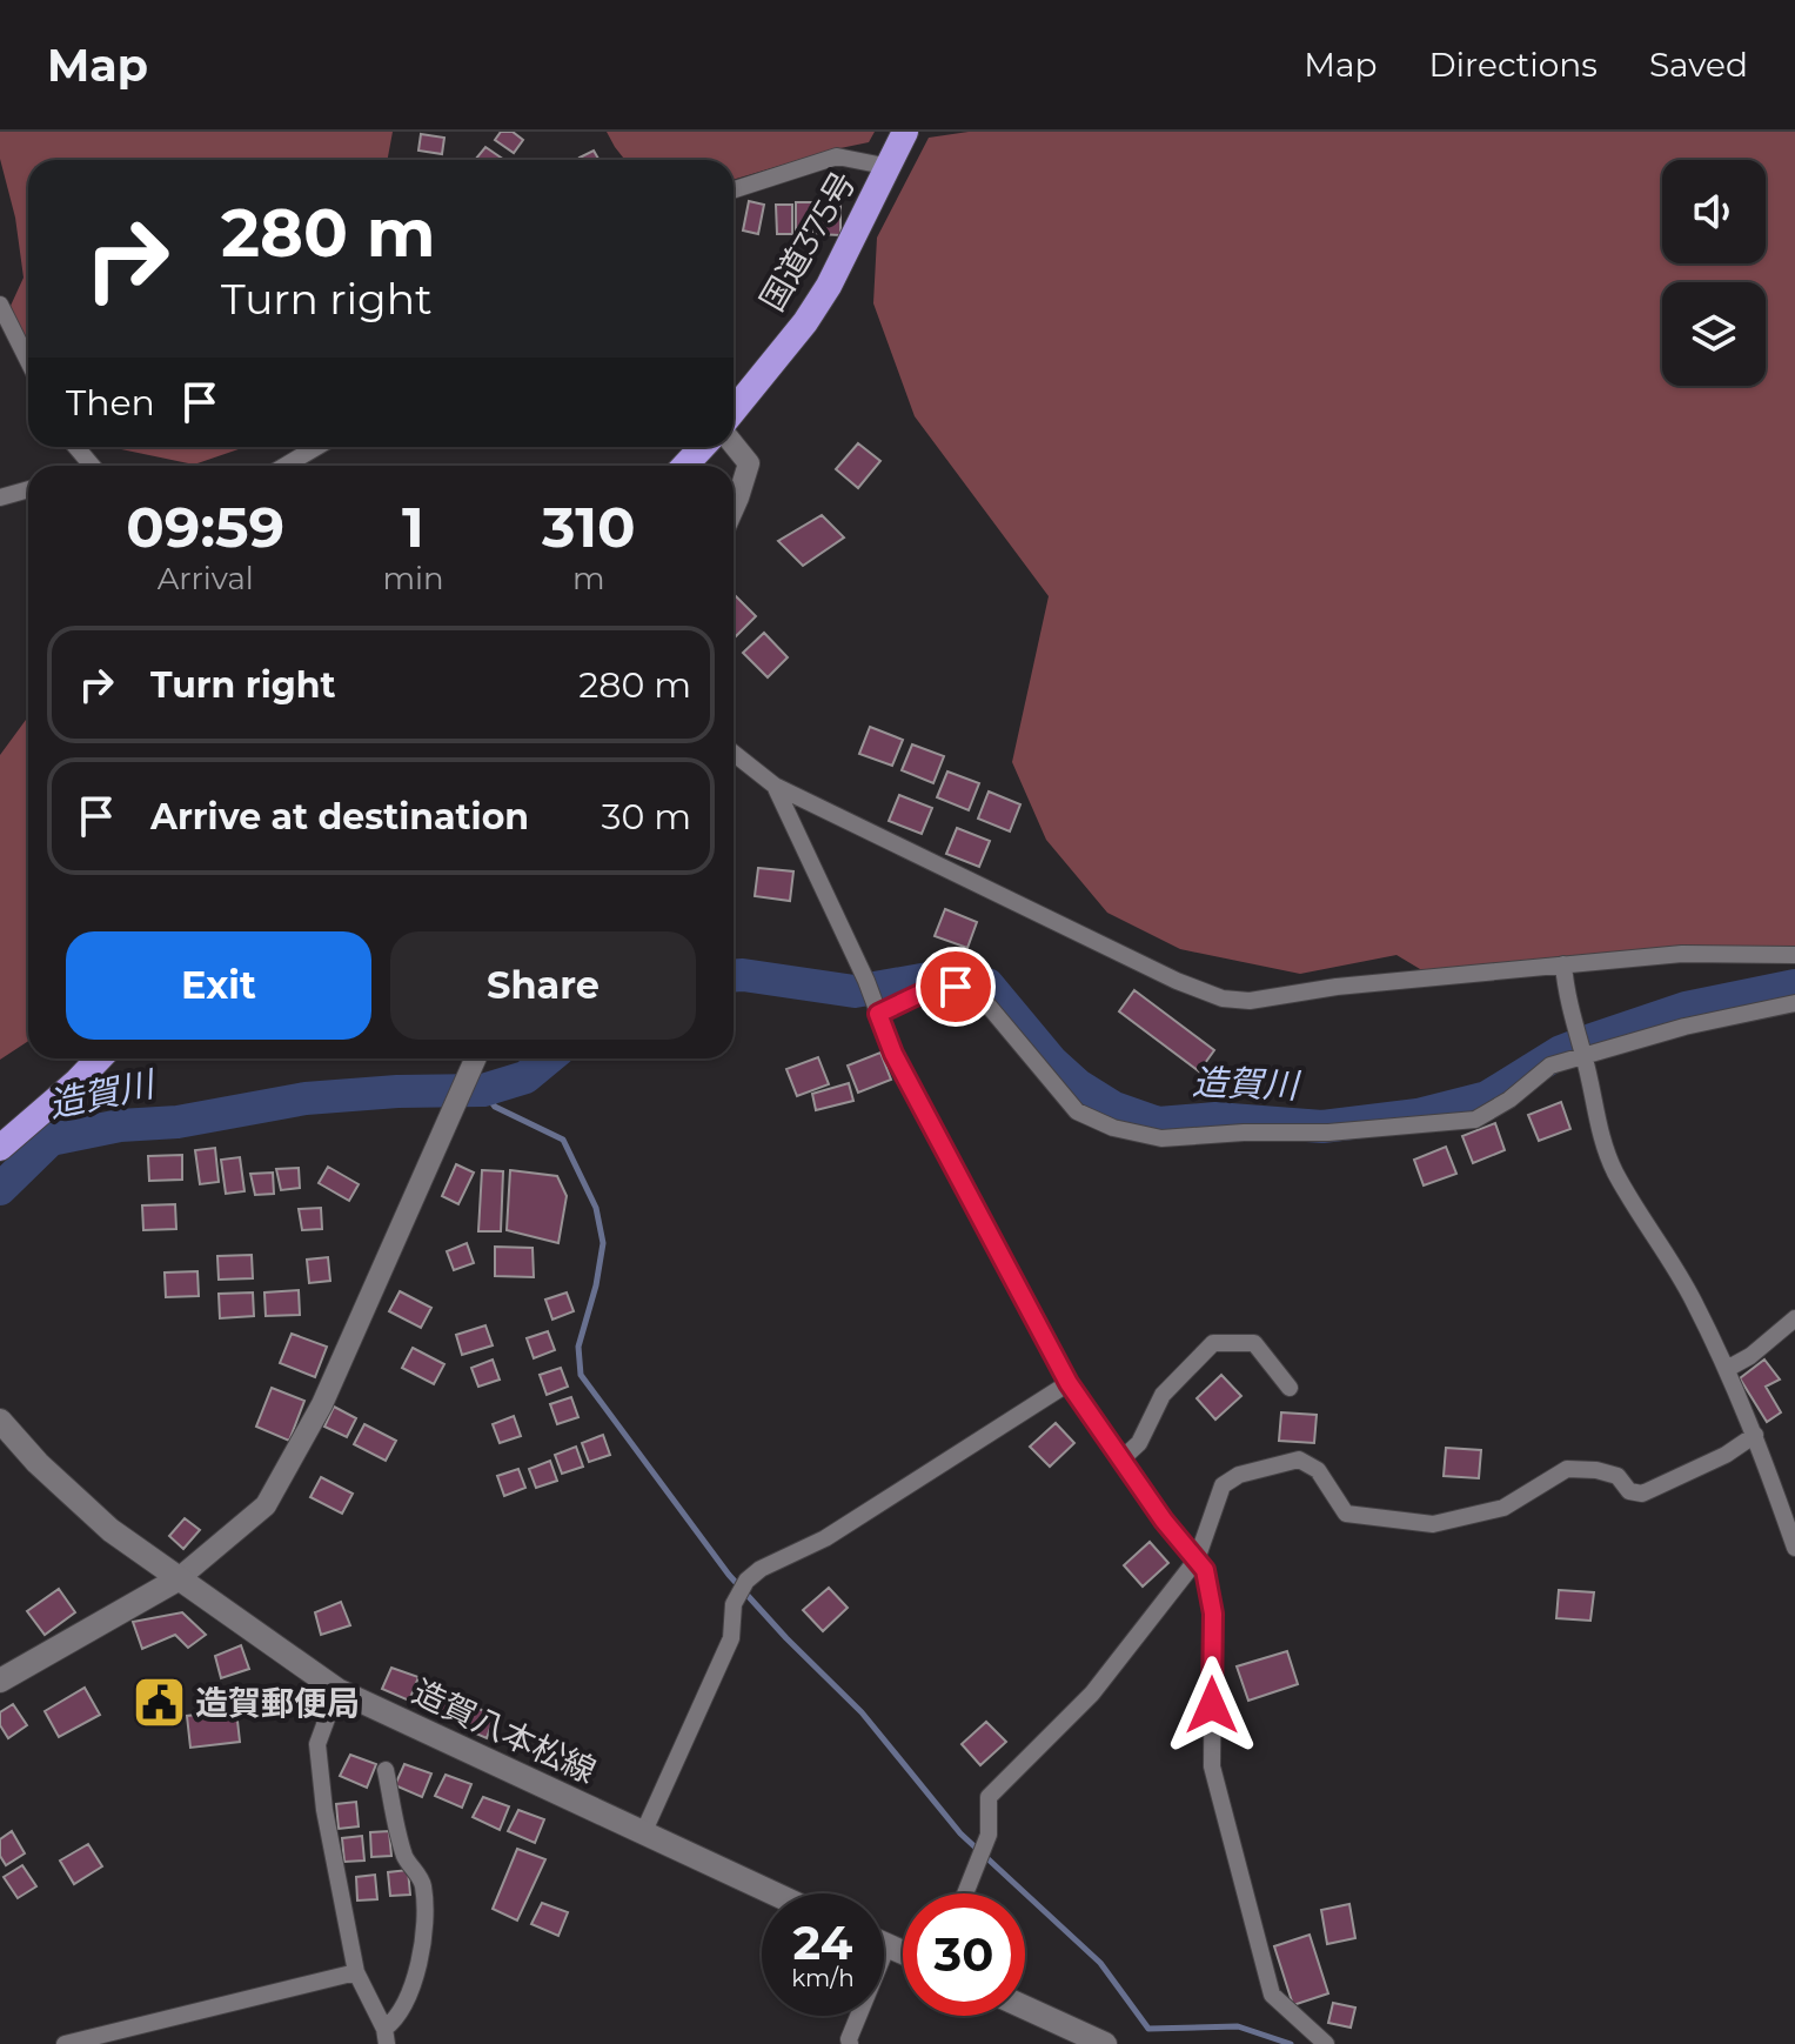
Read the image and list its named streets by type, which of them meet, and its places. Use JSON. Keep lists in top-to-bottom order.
{
  "streets": {
    "highway": ["国道375号"],
    "main road": ["造賀八本松線"]
  },
  "water": ["造賀川"],
  "places": {
    "public building": ["造賀郵便局"]
  },
  "page": {
    "header": "Map",
    "nav": ["Map", "Directions", "Saved"],
    "turn": ["280 m", "Turn right"],
    "then": "Then",
    "eta": [
      "09:59",
      "Arrival",
      "1",
      "min",
      "310",
      "m"
    ],
    "list": [
      {
        "name": "Turn right",
        "value": "280 m"
      },
      {
        "name": "Arrive at destination",
        "value": "30 m"
      }
    ],
    "buttons": ["Exit", "Share"],
    "speed": "24 km/h",
    "limit": "30"
  }
}
